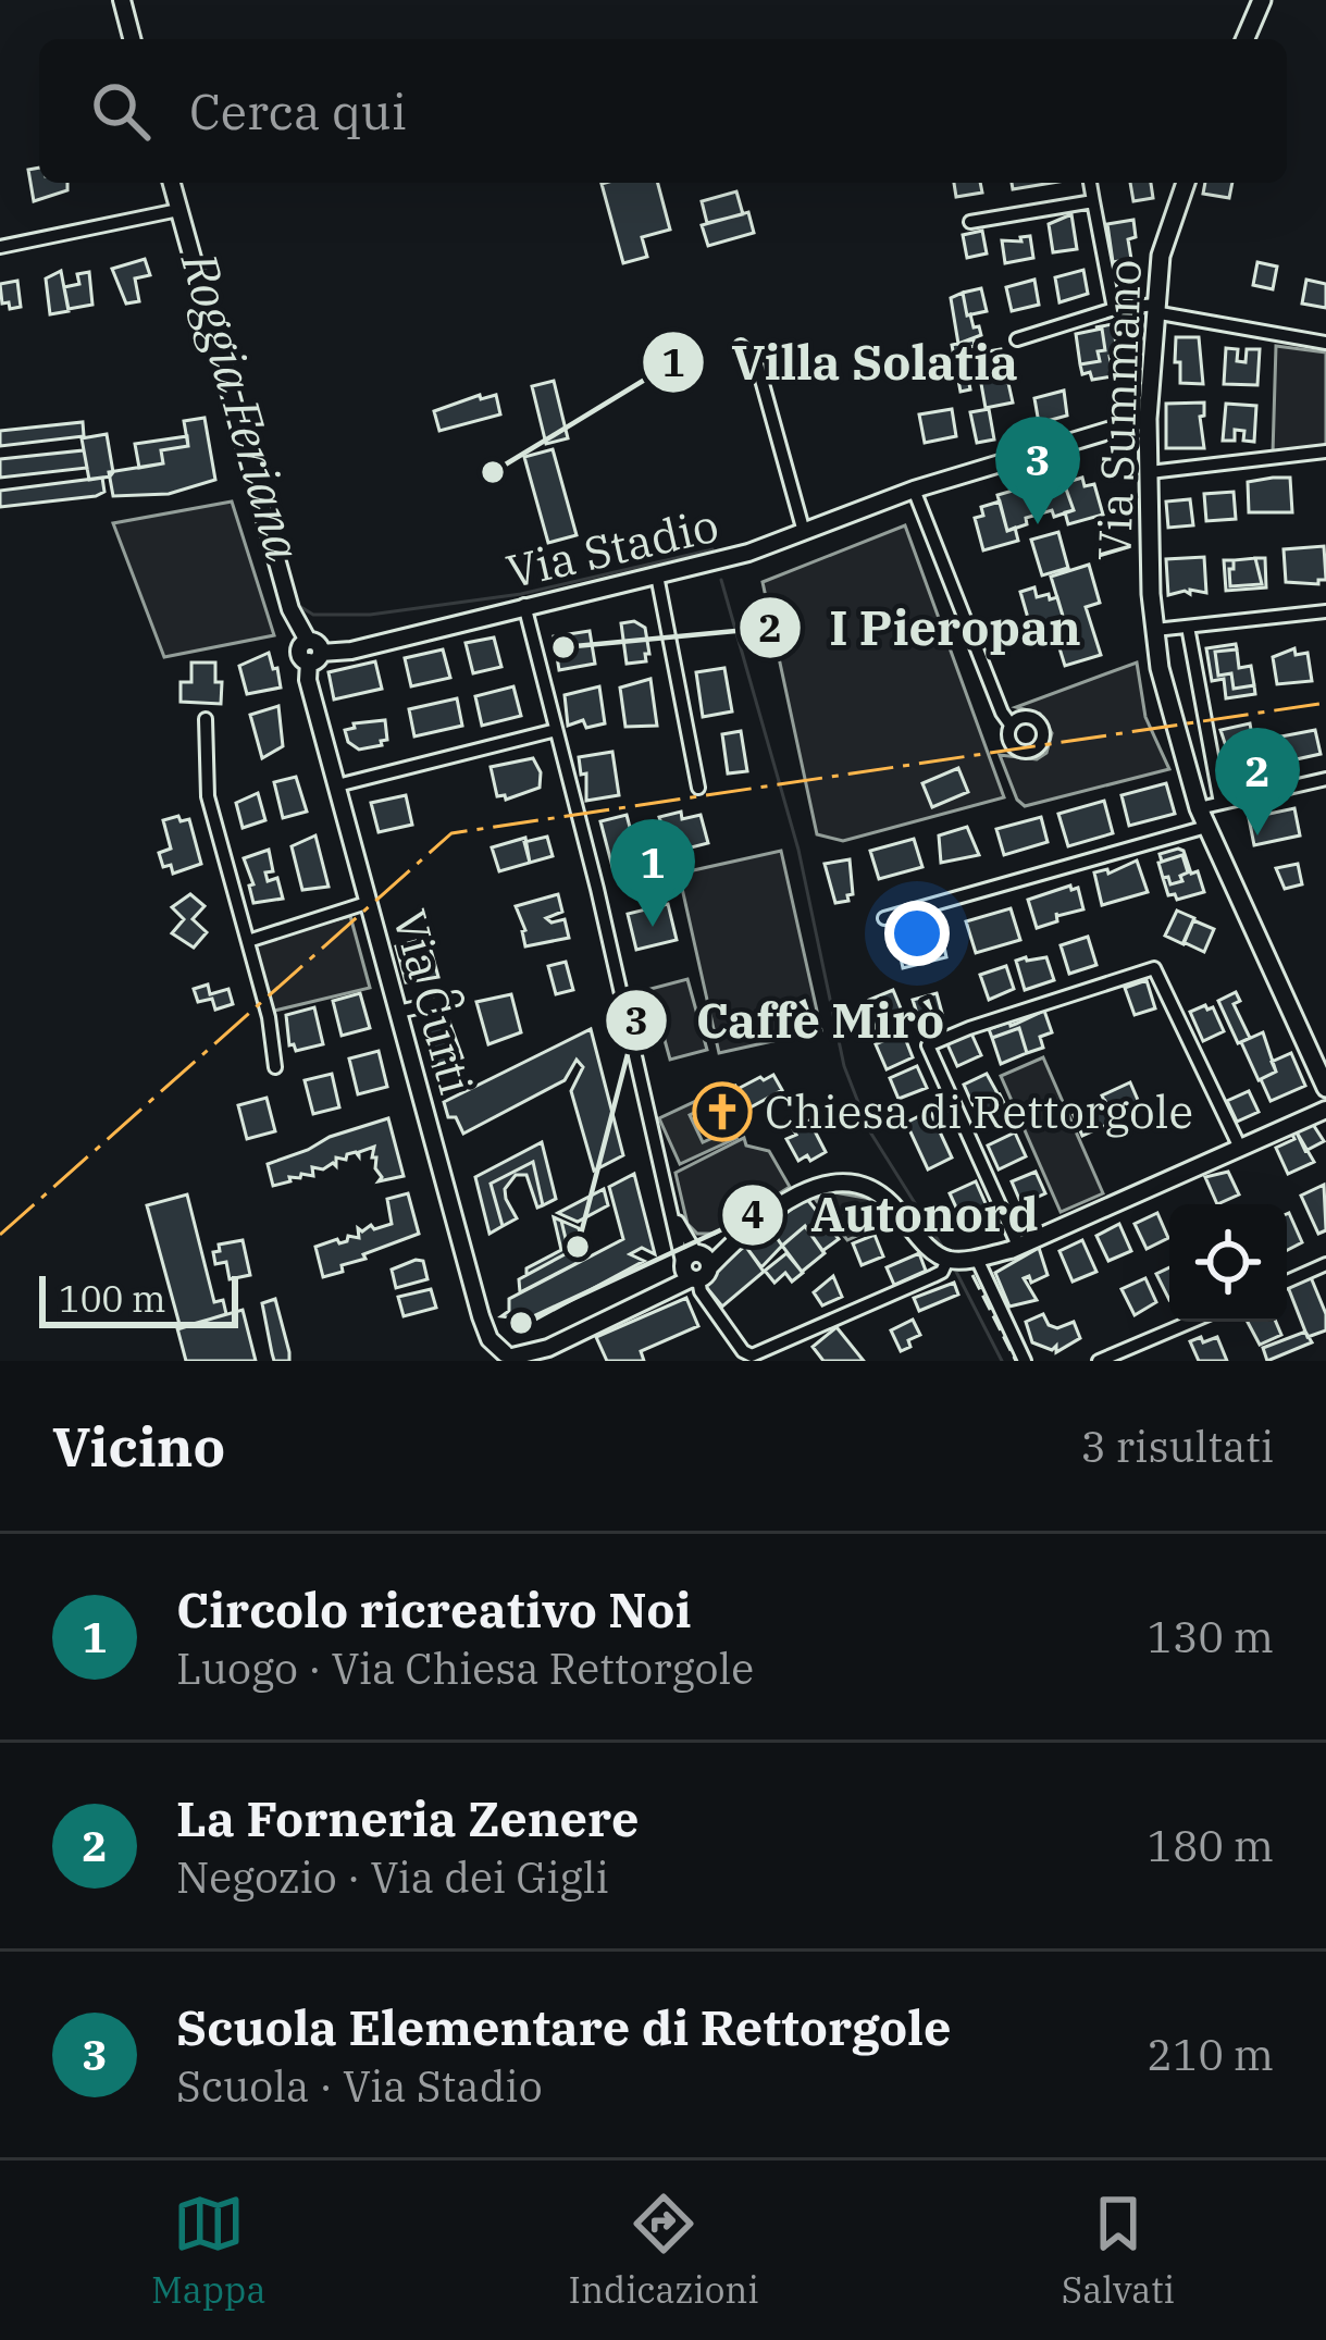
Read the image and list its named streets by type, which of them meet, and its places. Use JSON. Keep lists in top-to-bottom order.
{
  "streets": {
    "main road": ["Via Summano"],
    "street": ["Via Stadio", "Via Curti"]
  },
  "crossings": [
    ["Via Summano", "Via Stadio"],
    ["Via Stadio", "Via Curti"]
  ],
  "water": ["Roggia Feriana"],
  "places": {
    "other": [
      "Villa Solatia",
      "I Pieropan",
      "Caffè Mirò",
      "Autonord"
    ],
    "church": ["Chiesa di Rettorgole"]
  },
  "scale_bar": "100 m",
  "page": {
    "search": "Cerca qui",
    "pins": ["3", "2", "1"],
    "scale": "100 m",
    "heading": ["Vicino", "3 risultati"],
    "list": [
      {
        "mark": "1",
        "name": "Circolo ricreativo Noi",
        "note": "Luogo · Via Chiesa Rettorgole",
        "value": "130 m"
      },
      {
        "mark": "2",
        "name": "La Forneria Zenere",
        "note": "Negozio · Via dei Gigli",
        "value": "180 m"
      },
      {
        "mark": "3",
        "name": "Scuola Elementare di Rettorgole",
        "note": "Scuola · Via Stadio",
        "value": "210 m"
      }
    ],
    "nav": ["Mappa", "Indicazioni", "Salvati"]
  }
}
